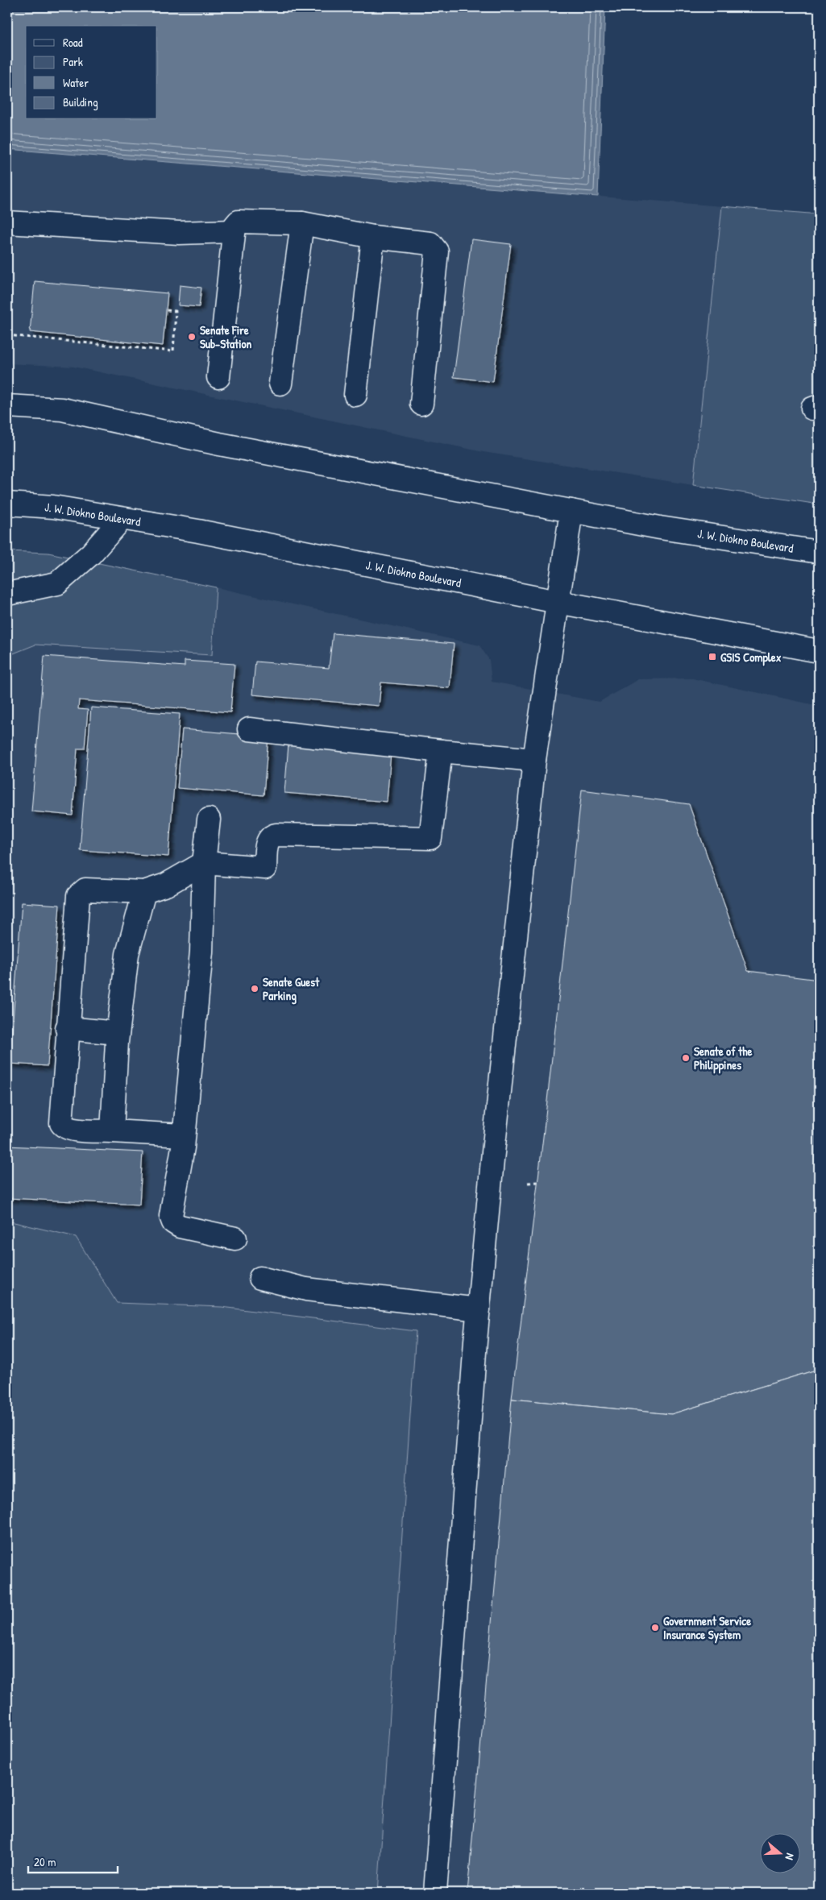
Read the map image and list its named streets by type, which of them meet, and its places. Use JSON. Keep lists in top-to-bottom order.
{
  "streets": {
    "street": ["J. W. Diokno Boulevard"]
  },
  "places": {
    "other": [
      "Senate Fire Sub-Station",
      "Senate Guest Parking",
      "Senate of the Philippines",
      "Government Service Insurance System"
    ],
    "transit": ["GSIS Complex"]
  },
  "legend": [
    "Road",
    "Park",
    "Water",
    "Building"
  ],
  "scale_bar": "20 m",
  "north": "right"
}
